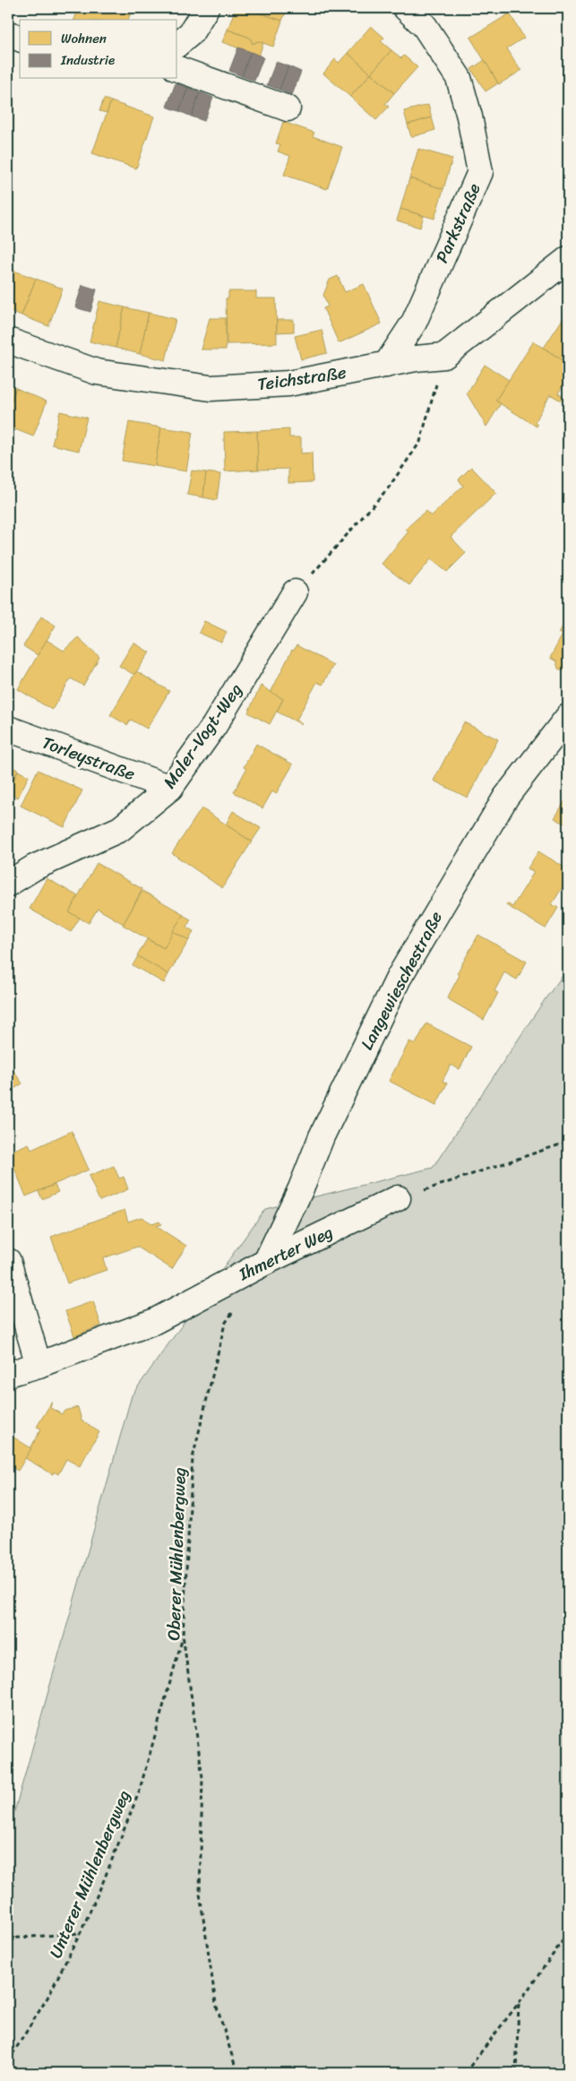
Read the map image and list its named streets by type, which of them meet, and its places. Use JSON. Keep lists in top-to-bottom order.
{
  "streets": {
    "street": [
      "Parkstraße",
      "Teichstraße",
      "Maler-Vogt-Weg",
      "Torleystraße",
      "Langewieschestraße",
      "Ihmerter Weg"
    ],
    "path": ["Oberer Mühlenbergweg", "Unterer Mühlenbergweg"]
  },
  "crossings": [
    ["Parkstraße", "Teichstraße"],
    ["Maler-Vogt-Weg", "Torleystraße"],
    ["Langewieschestraße", "Ihmerter Weg"],
    ["Oberer Mühlenbergweg", "Unterer Mühlenbergweg"]
  ],
  "legend": ["Wohnen", "Industrie"]
}
